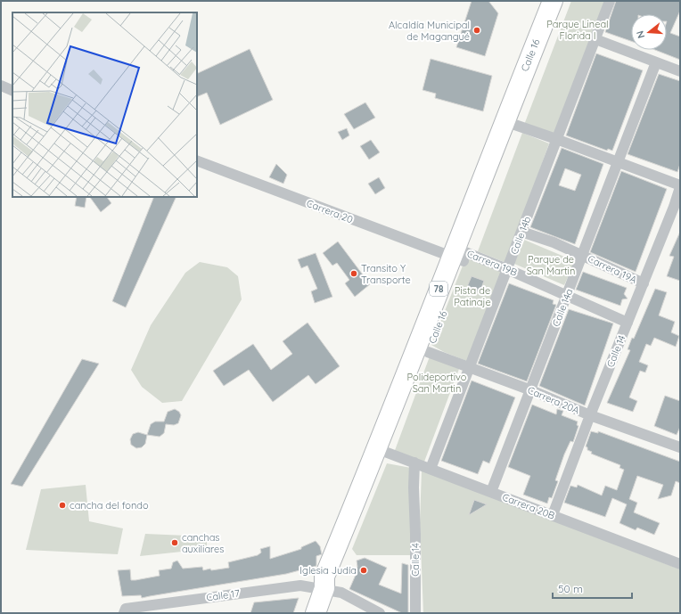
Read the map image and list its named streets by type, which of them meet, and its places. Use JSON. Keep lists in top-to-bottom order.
{
  "streets": {
    "highway": ["Calle 16", "78"],
    "street": [
      "Carrera 20",
      "Calle 14b",
      "Carrera 19B",
      "Carrera 19A",
      "Calle 14a",
      "Calle 14",
      "Carrera 20A",
      "Carrera 20B",
      "Calle 17"
    ]
  },
  "crossings": [
    ["Calle 16", "Carrera 20"],
    ["Calle 16", "Carrera 19B"],
    ["Calle 16", "Carrera 20A"],
    ["Calle 16", "Carrera 20B"],
    ["Calle 16", "Calle 17"],
    ["Carrera 20", "Carrera 19B"],
    ["Calle 14b", "Carrera 19B"],
    ["Calle 14b", "Carrera 19A"],
    ["Calle 14b", "Carrera 20A"],
    ["Calle 14b", "Carrera 20B"],
    ["Carrera 19B", "Calle 14a"],
    ["Carrera 19B", "Calle 14"],
    ["Carrera 19A", "Calle 14a"],
    ["Carrera 19A", "Calle 14"],
    ["Calle 14a", "Carrera 20A"],
    ["Calle 14a", "Carrera 20B"],
    ["Calle 14", "Carrera 20A"],
    ["Calle 14", "Carrera 20B"]
  ],
  "parks": [
    "Parque Lineal Florida I",
    "Parque de San Martin",
    "Pista de Patinaje",
    "Polideportivo San Martin"
  ],
  "places": [
    "Alcaldía Municipal de Magangué",
    "Transito Y Transporte",
    "cancha del fondo",
    "canchas auxiliares",
    "Iglesia Judía"
  ],
  "scale_bar": "50 m",
  "north": "left"
}
